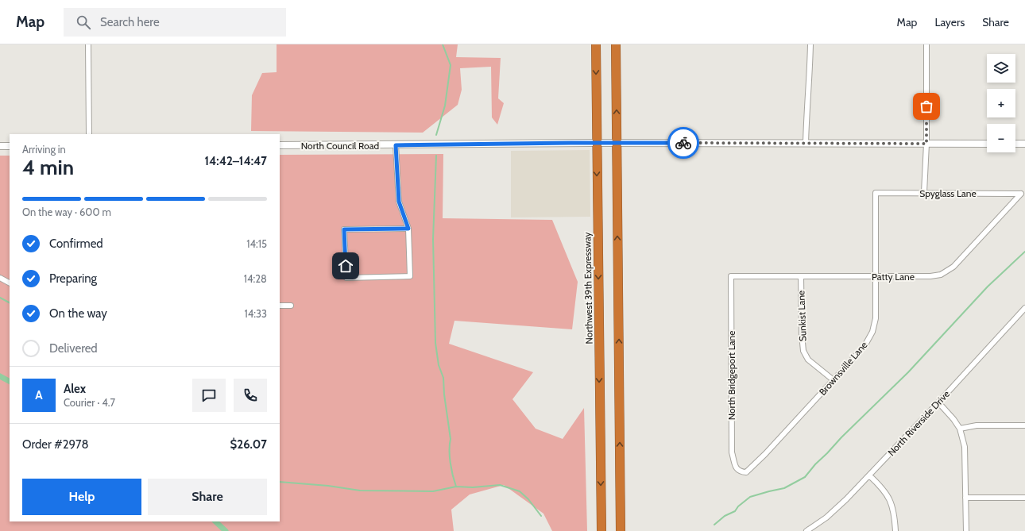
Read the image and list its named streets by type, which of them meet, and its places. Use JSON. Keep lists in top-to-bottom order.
{
  "streets": {
    "highway": ["Northwest 39th Expressway"],
    "main road": ["North Council Road"],
    "street": [
      "Spyglass Lane",
      "Patty Lane",
      "Sunkist Lane",
      "Brownsville Lane",
      "North Bridgeport Lane",
      "North Riverside Drive"
    ]
  },
  "crossings": [
    ["North Council Road", "Northwest 39th Expressway"],
    ["Spyglass Lane", "Patty Lane"],
    ["Spyglass Lane", "Brownsville Lane"],
    ["Patty Lane", "Sunkist Lane"],
    ["Patty Lane", "Brownsville Lane"],
    ["Patty Lane", "North Bridgeport Lane"],
    ["Sunkist Lane", "Brownsville Lane"],
    ["Brownsville Lane", "North Bridgeport Lane"]
  ],
  "page": {
    "header": "Map",
    "search": "Search here",
    "nav": ["Map", "Layers", "Share"],
    "map_buttons": ["+", "−"],
    "heading": ["4 min", "Arriving in", "14:42–14:47"],
    "panel": [
      "Alex",
      "Courier · 4.7",
      "Order #2978",
      "$26.07"
    ],
    "bar": "On the way · 600 m",
    "list": [
      ["Confirmed", "14:15"],
      ["Preparing", "14:28"],
      ["On the way", "14:33"],
      "Delivered"
    ],
    "round": "A",
    "buttons": ["Help", "Share"]
  }
}
